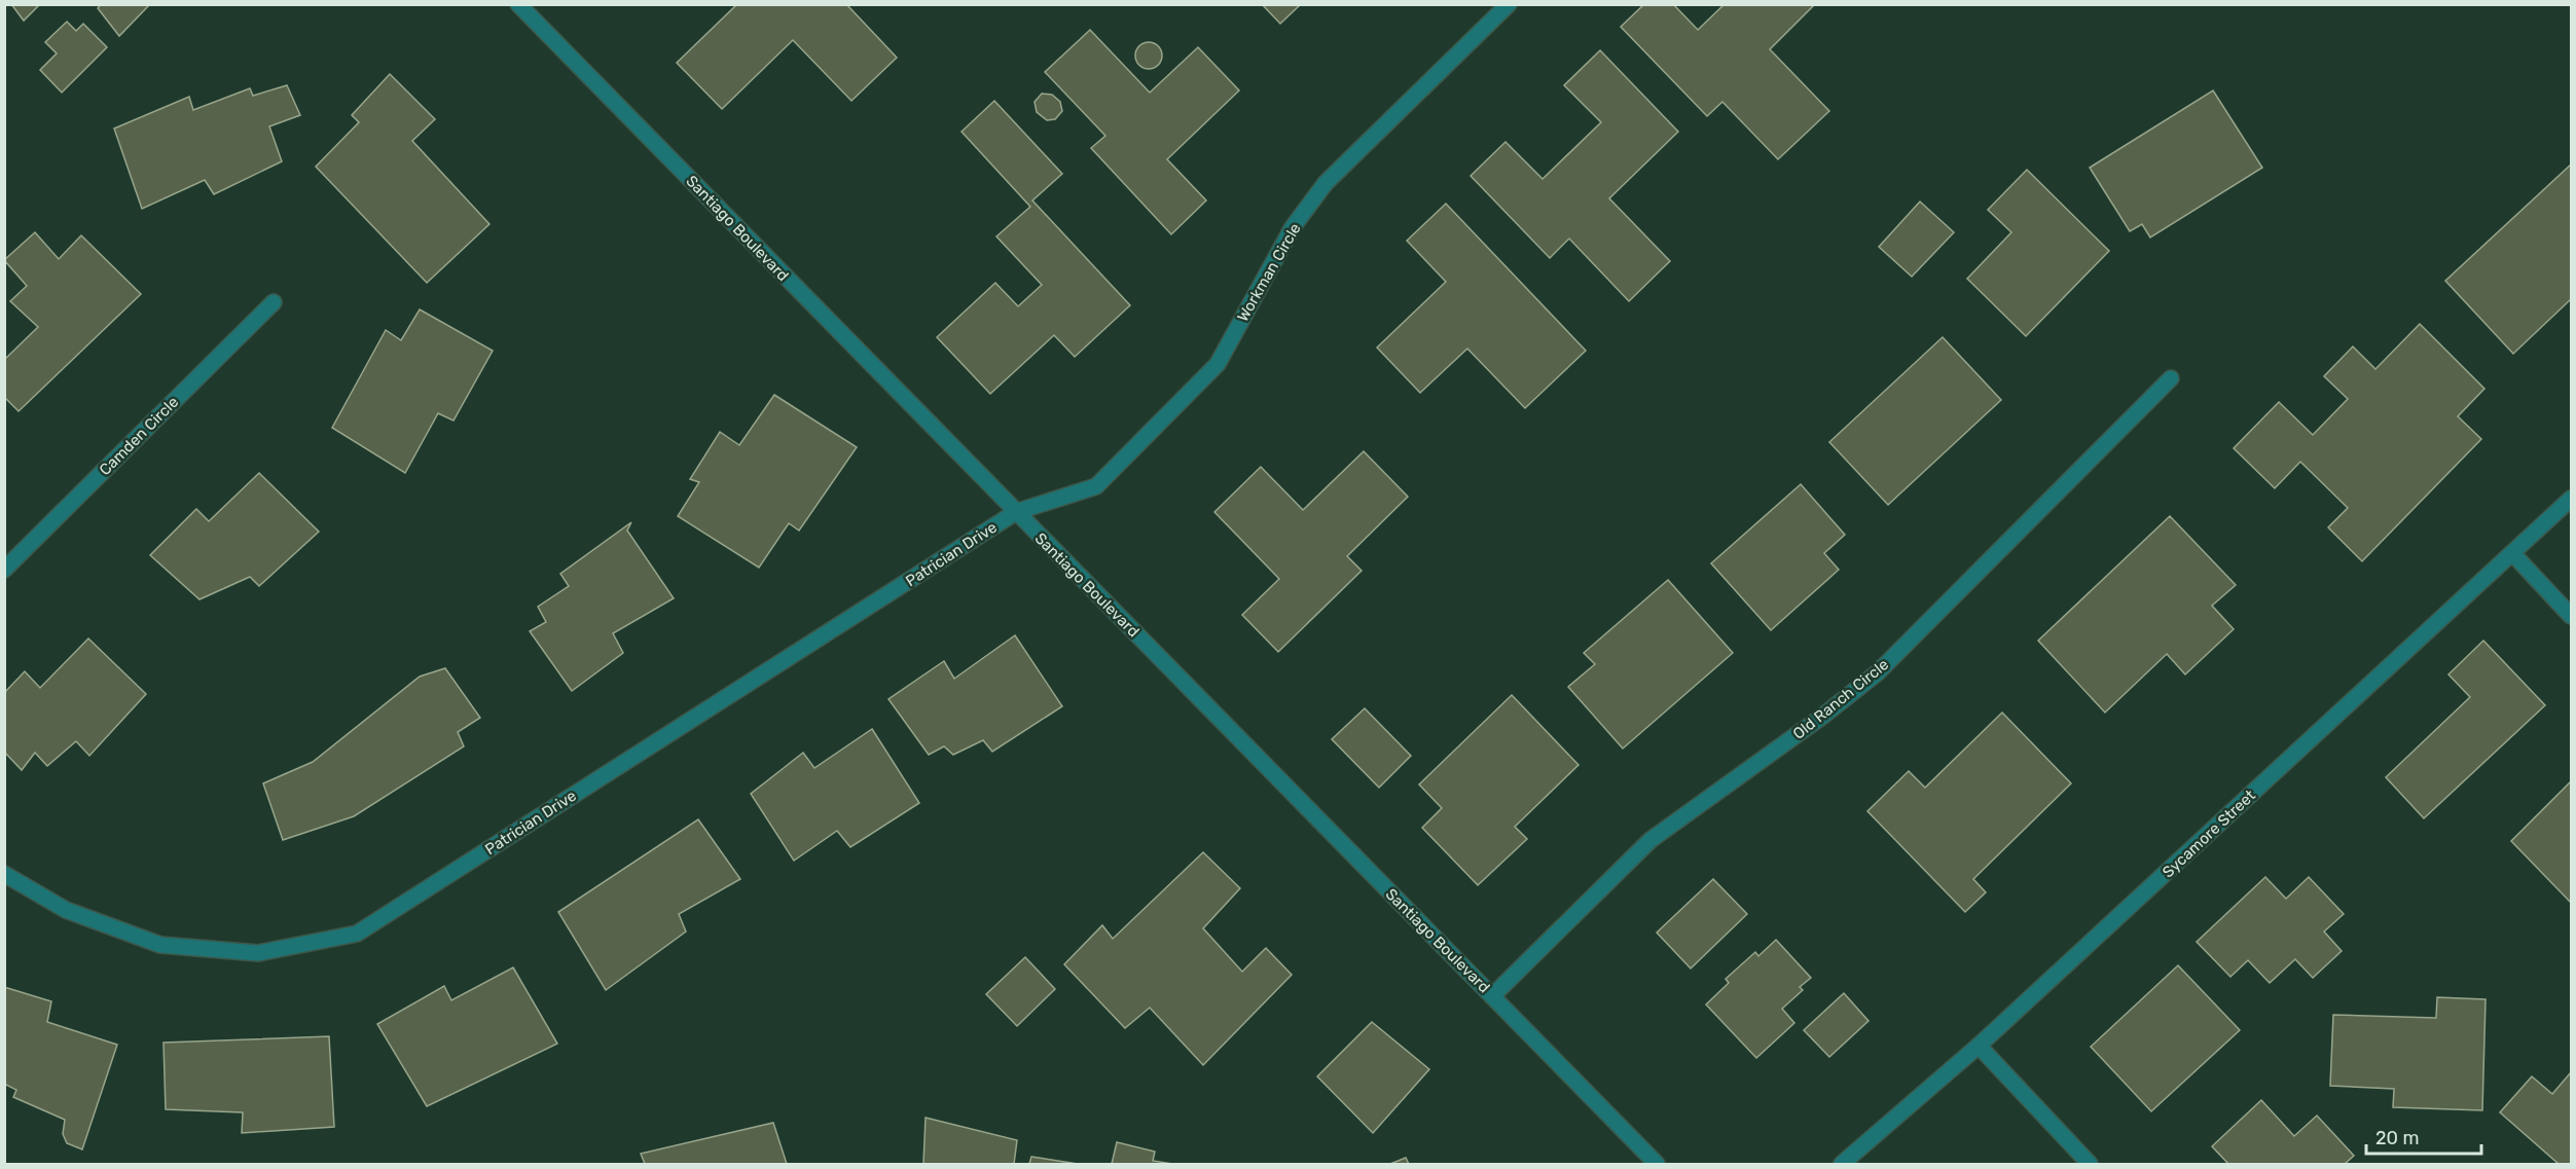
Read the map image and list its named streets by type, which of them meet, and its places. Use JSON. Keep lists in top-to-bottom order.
{
  "streets": {
    "street": [
      "Santiago Boulevard",
      "Workman Circle",
      "Camden Circle",
      "Patrician Drive",
      "Old Ranch Circle",
      "Sycamore Street"
    ]
  },
  "crossings": [
    ["Santiago Boulevard", "Workman Circle"],
    ["Santiago Boulevard", "Patrician Drive"],
    ["Santiago Boulevard", "Old Ranch Circle"],
    ["Workman Circle", "Patrician Drive"]
  ],
  "scale_bar": "20 m"
}
